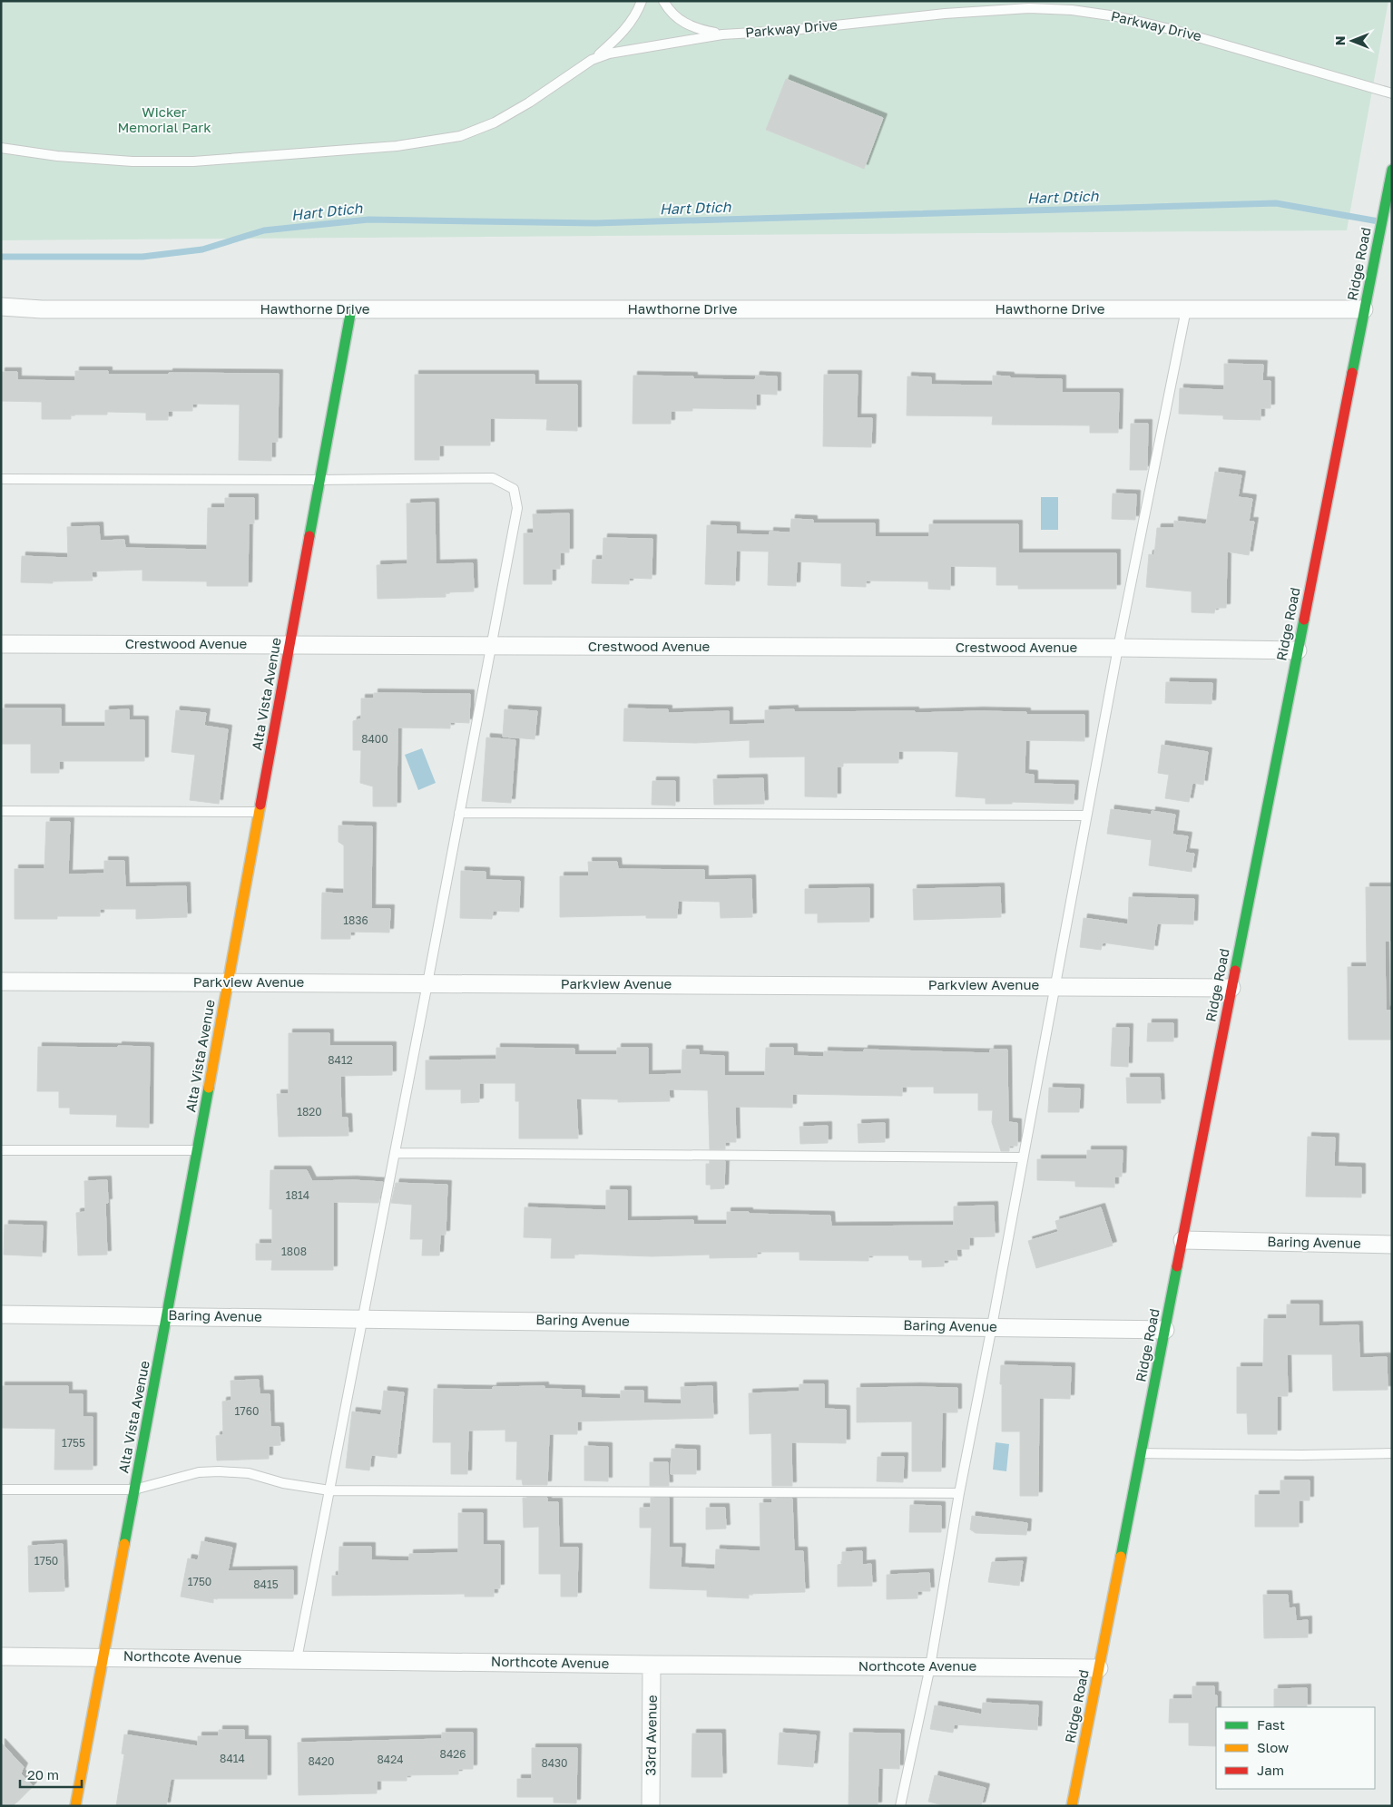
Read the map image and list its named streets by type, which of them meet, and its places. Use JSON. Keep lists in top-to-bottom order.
{
  "streets": {
    "main road": ["Ridge Road", "Alta Vista Avenue"],
    "street": [
      "Hawthorne Drive",
      "Crestwood Avenue",
      "Parkview Avenue",
      "Baring Avenue",
      "Northcote Avenue",
      "33rd Avenue"
    ],
    "lane": ["Parkway Drive"]
  },
  "crossings": [
    ["Ridge Road", "Hawthorne Drive"],
    ["Ridge Road", "Crestwood Avenue"],
    ["Ridge Road", "Parkview Avenue"],
    ["Ridge Road", "Baring Avenue"],
    ["Ridge Road", "Northcote Avenue"],
    ["Hawthorne Drive", "Alta Vista Avenue"],
    ["Crestwood Avenue", "Alta Vista Avenue"],
    ["Alta Vista Avenue", "Parkview Avenue"],
    ["Alta Vista Avenue", "Baring Avenue"],
    ["Alta Vista Avenue", "Northcote Avenue"],
    ["Northcote Avenue", "33rd Avenue"]
  ],
  "water": ["Hart Dtich"],
  "parks": ["Wicker Memorial Park"],
  "house_numbers": [
    "8400",
    "1836",
    "8412",
    "1820",
    "1814",
    "1808",
    "1760",
    "1755",
    "1750",
    "1750",
    "8415",
    "8426",
    "8414",
    "8424",
    "8420",
    "8430"
  ],
  "legend": ["Fast", "Slow", "Jam"],
  "scale_bar": "20 m",
  "north": "left"
}
